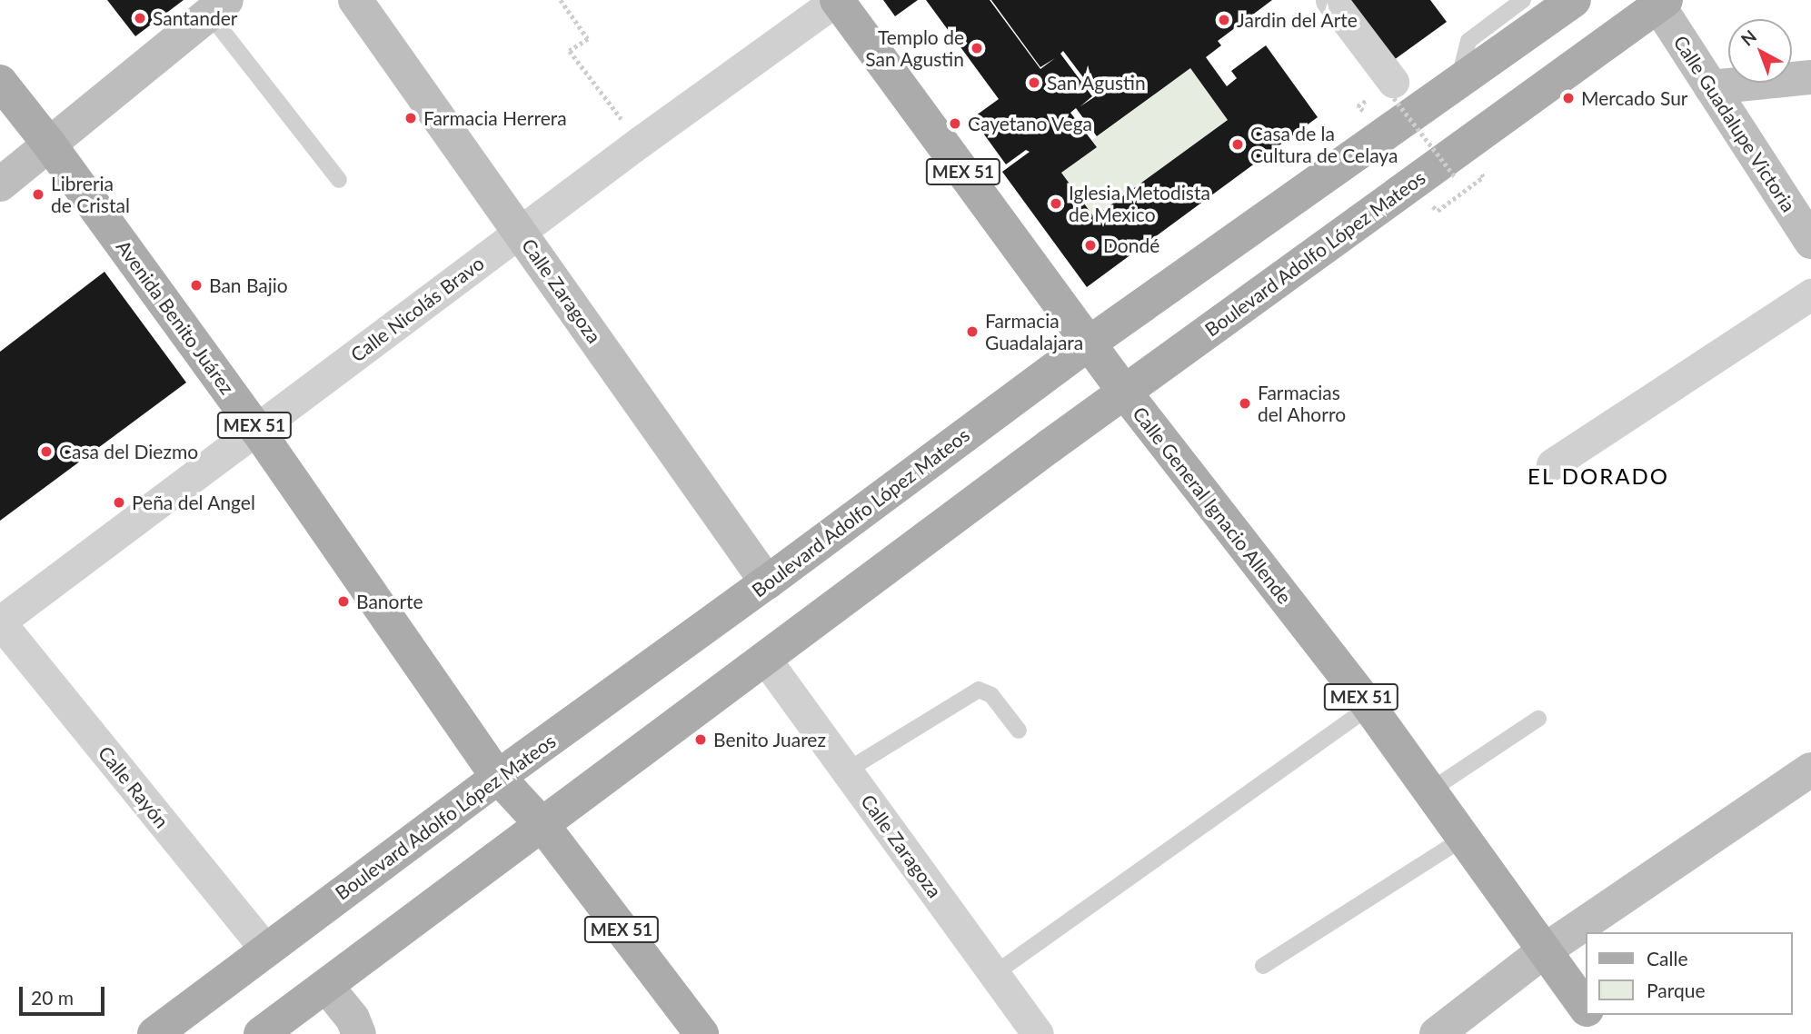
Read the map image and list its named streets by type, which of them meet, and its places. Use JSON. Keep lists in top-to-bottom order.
{
  "streets": {
    "main road": [
      "MEX 51",
      "Boulevard Adolfo López Mateos",
      "Avenida Benito Juárez",
      "Calle General Ignacio Allende"
    ],
    "street": [
      "Calle Guadalupe Victoria",
      "Calle Zaragoza",
      "Calle Nicolás Bravo",
      "Calle Rayón"
    ]
  },
  "crossings": [
    ["Calle Guadalupe Victoria", "Boulevard Adolfo López Mateos"],
    ["MEX 51", "Boulevard Adolfo López Mateos"],
    ["MEX 51", "Avenida Benito Juárez"],
    ["Boulevard Adolfo López Mateos", "Calle Zaragoza"],
    ["Boulevard Adolfo López Mateos", "Avenida Benito Juárez"],
    ["Boulevard Adolfo López Mateos", "Calle General Ignacio Allende"],
    ["Boulevard Adolfo López Mateos", "Calle Rayón"],
    ["Calle Zaragoza", "Calle Nicolás Bravo"],
    ["Calle Nicolás Bravo", "Avenida Benito Juárez"],
    ["Calle Nicolás Bravo", "Calle General Ignacio Allende"],
    ["Calle Nicolás Bravo", "Calle Rayón"]
  ],
  "districts": ["EL DORADO"],
  "places": [
    "Santander",
    "Jardin del Arte",
    "Templo de San Agustin",
    "San Agustin",
    "Mercado Sur",
    "Farmacia Herrera",
    "Cayetano Vega",
    "Casa de la Cultura de Celaya",
    "Libreria de Cristal",
    "Iglesia Metodista de Mexico",
    "Dondé",
    "Ban Bajio",
    "Farmacia Guadalajara",
    "Farmacias del Ahorro",
    "Casa del Diezmo",
    "Peña del Angel",
    "Banorte",
    "Benito Juarez"
  ],
  "legend": ["Calle", "Parque"],
  "scale_bar": "20 m",
  "north": "top left"
}
